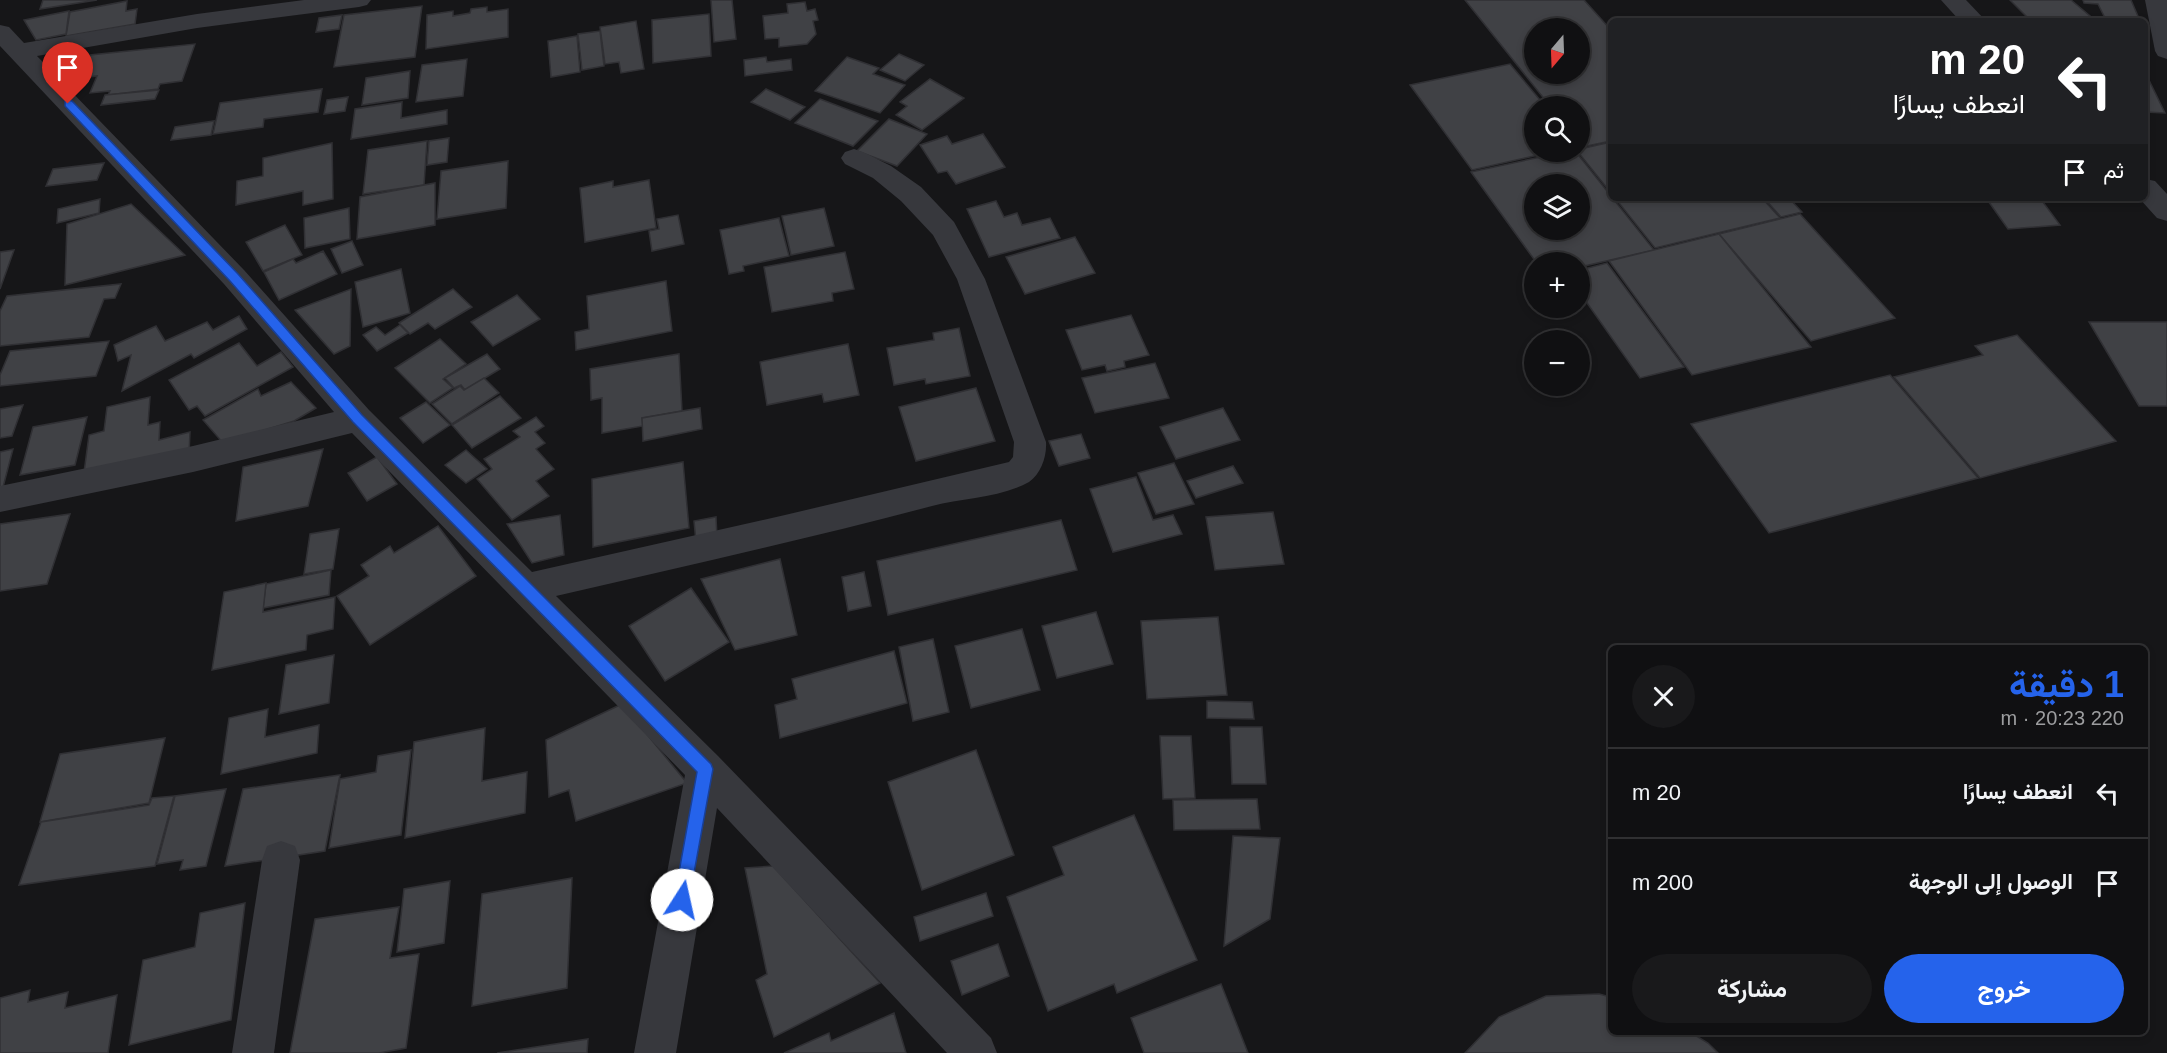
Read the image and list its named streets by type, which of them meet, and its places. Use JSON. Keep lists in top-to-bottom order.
{
  "north": "bottom",
  "page": {
    "map_buttons": ["+", "−"],
    "turn": ["20 m", "انعطف يسارًا"],
    "then": "ثم",
    "heading": ["1 دقيقة", "220 m · 20:23"],
    "list": [
      {
        "name": "انعطف يسارًا",
        "value": "20 m"
      },
      {
        "name": "الوصول إلى الوجهة",
        "value": "200 m"
      }
    ],
    "buttons": ["خروج", "مشاركة"]
  }
}
